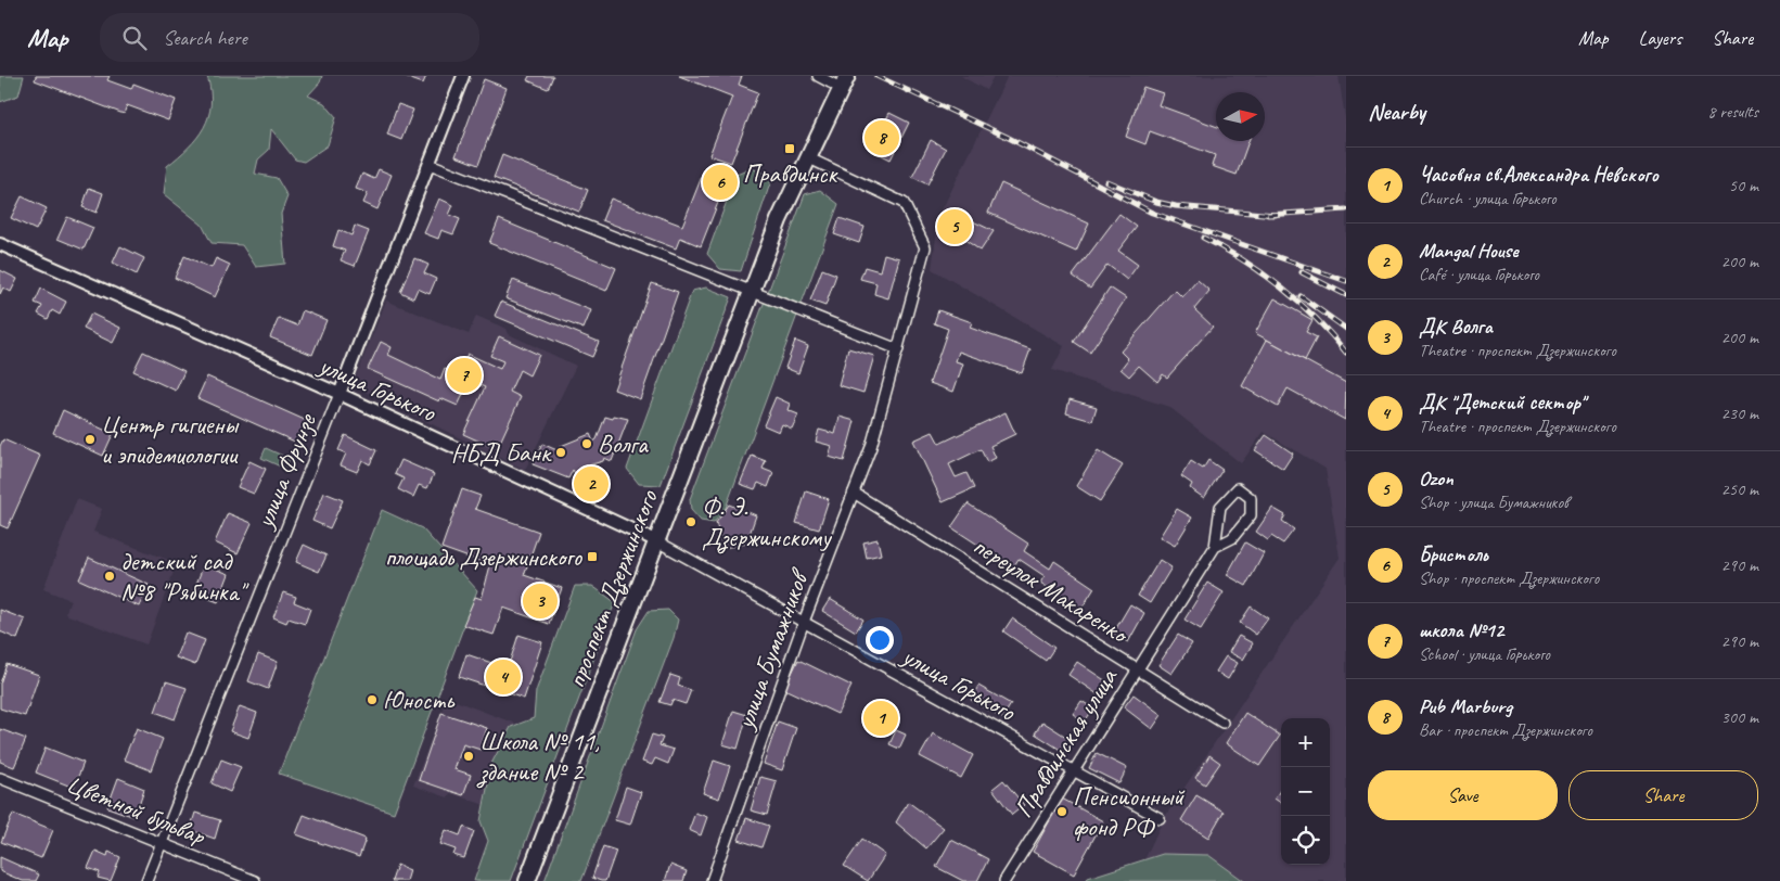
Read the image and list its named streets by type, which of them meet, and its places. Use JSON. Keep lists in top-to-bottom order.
{
  "streets": {
    "main road": ["проспект Дзержинского"],
    "street": [
      "улица Горького",
      "улица Фрунзе",
      "переулок Макаренко",
      "улица Бумажников",
      "Правдинская улица",
      "Цветной бульвар"
    ]
  },
  "crossings": [
    ["улица Горького", "улица Фрунзе"],
    ["улица Горького", "проспект Дзержинского"],
    ["улица Горького", "улица Бумажников"],
    ["улица Горького", "Правдинская улица"],
    ["улица Фрунзе", "Цветной бульвар"],
    ["проспект Дзержинского", "улица Бумажников"],
    ["переулок Макаренко", "улица Бумажников"],
    ["переулок Макаренко", "Правдинская улица"]
  ],
  "places": {
    "transit": ["Правдинск", "площадь Дзержинского"],
    "other": [
      "Центр гигиены и эпидемиологии",
      "Волга",
      "НБД Банк",
      "Ф. Э. Дзержинскому",
      "детский сад №8 \"Рябинка\"",
      "Юность",
      "Школа № 11, здание № 2",
      "Пенсионный фонд РФ"
    ]
  },
  "north": "right",
  "page": {
    "header": "Map",
    "search": "Search here",
    "nav": ["Map", "Layers", "Share"],
    "heading": ["Nearby", "8 results"],
    "pins": [
      "8",
      "6",
      "5",
      "7",
      "2",
      "3",
      "4",
      "1"
    ],
    "list": [
      {
        "mark": "1",
        "name": "Часовня св.Александра Невского",
        "note": "Church · улица Горького",
        "value": "50 m"
      },
      {
        "mark": "2",
        "name": "Mangal House",
        "note": "Café · улица Горького",
        "value": "200 m"
      },
      {
        "mark": "3",
        "name": "ДК Волга",
        "note": "Theatre · проспект Дзержинского",
        "value": "200 m"
      },
      {
        "mark": "4",
        "name": "ДК \"Детский сектор\"",
        "note": "Theatre · проспект Дзержинского",
        "value": "230 m"
      },
      {
        "mark": "5",
        "name": "Ozon",
        "note": "Shop · улица Бумажников",
        "value": "250 m"
      },
      {
        "mark": "6",
        "name": "Бристоль",
        "note": "Shop · проспект Дзержинского",
        "value": "290 m"
      },
      {
        "mark": "7",
        "name": "школа №12",
        "note": "School · улица Горького",
        "value": "290 m"
      },
      {
        "mark": "8",
        "name": "Pub Marburg",
        "note": "Bar · проспект Дзержинского",
        "value": "300 m"
      }
    ],
    "map_buttons": ["+", "−"],
    "buttons": ["Save", "Share"]
  }
}
